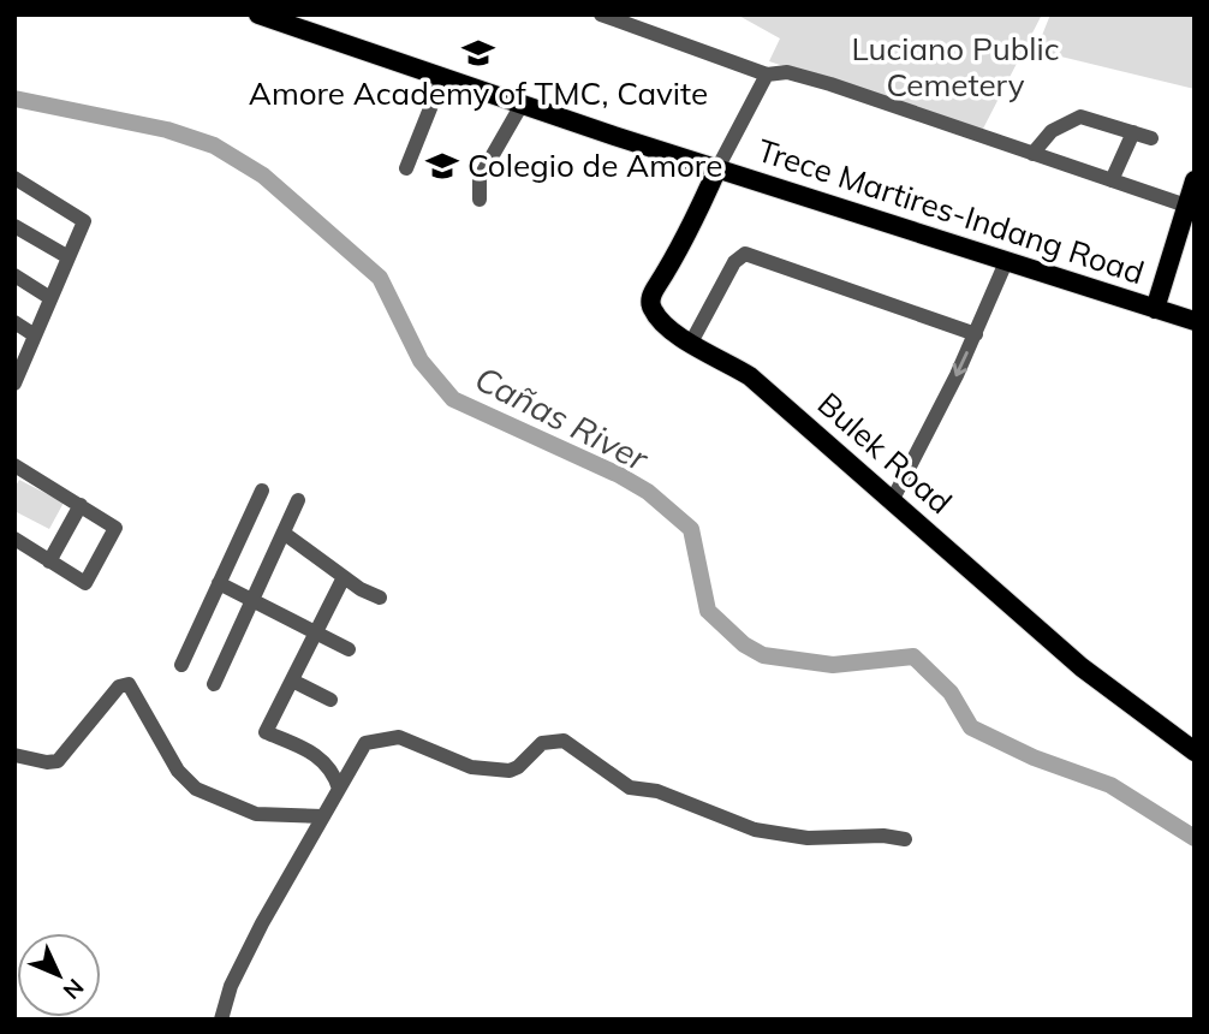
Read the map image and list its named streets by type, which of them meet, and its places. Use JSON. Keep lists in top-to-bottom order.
{
  "streets": {
    "main road": ["Trece Martires-Indang Road", "Bulek Road"]
  },
  "crossings": [
    ["Trece Martires-Indang Road", "Bulek Road"]
  ],
  "water": ["Cañas River"],
  "parks": ["Luciano Public Cemetery"],
  "places": {
    "school or university": ["Amore Academy of TMC, Cavite", "Colegio de Amore"]
  },
  "north": "bottom right"
}
